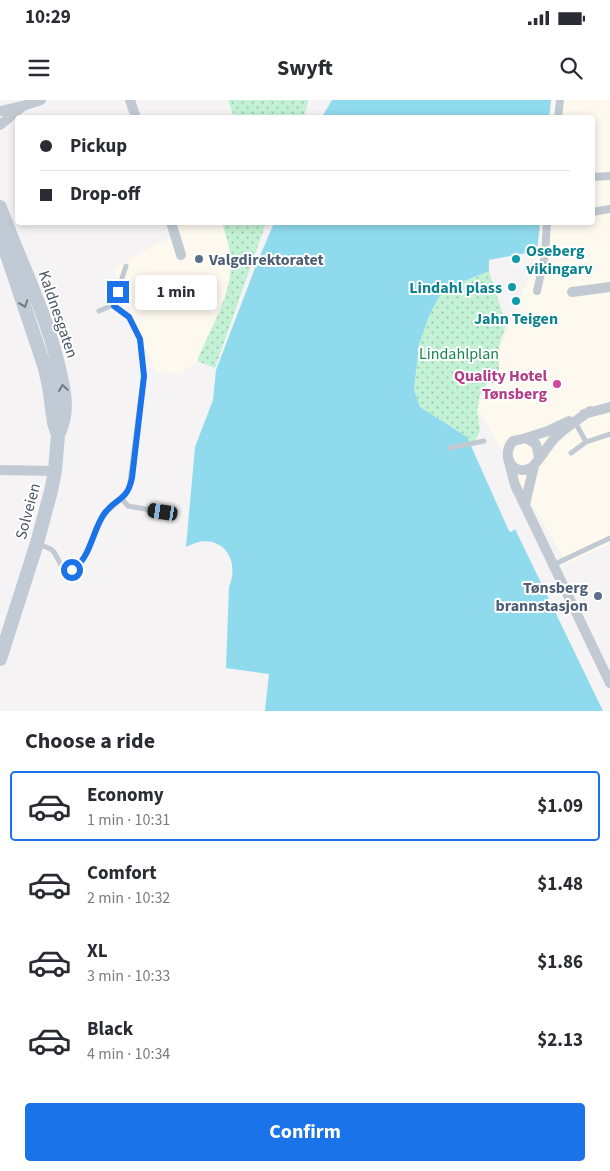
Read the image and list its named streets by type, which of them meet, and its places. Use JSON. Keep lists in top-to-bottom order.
{
  "streets": {
    "main road": ["Kaldnesgaten", "Solveien"]
  },
  "crossings": [
    ["Kaldnesgaten", "Solveien"]
  ],
  "parks": ["Lindahlplan"],
  "places": [
    "Valgdirektoratet",
    "Oseberg vikingarv",
    "Lindahl plass",
    "Jahn Teigen",
    "Quality Hotel Tønsberg",
    "Tønsberg brannstasjon"
  ],
  "page": {
    "status": "10:29",
    "header": "Swyft",
    "banner": ["Pickup", "Drop-off"],
    "bubble": "1 min",
    "heading": "Choose a ride",
    "list": [
      {
        "name": "Economy",
        "note": "1 min · 10:31",
        "value": "$1.09"
      },
      {
        "name": "Comfort",
        "note": "2 min · 10:32",
        "value": "$1.48"
      },
      {
        "name": "XL",
        "note": "3 min · 10:33",
        "value": "$1.86"
      },
      {
        "name": "Black",
        "note": "4 min · 10:34",
        "value": "$2.13"
      }
    ],
    "buttons": "Confirm"
  }
}
